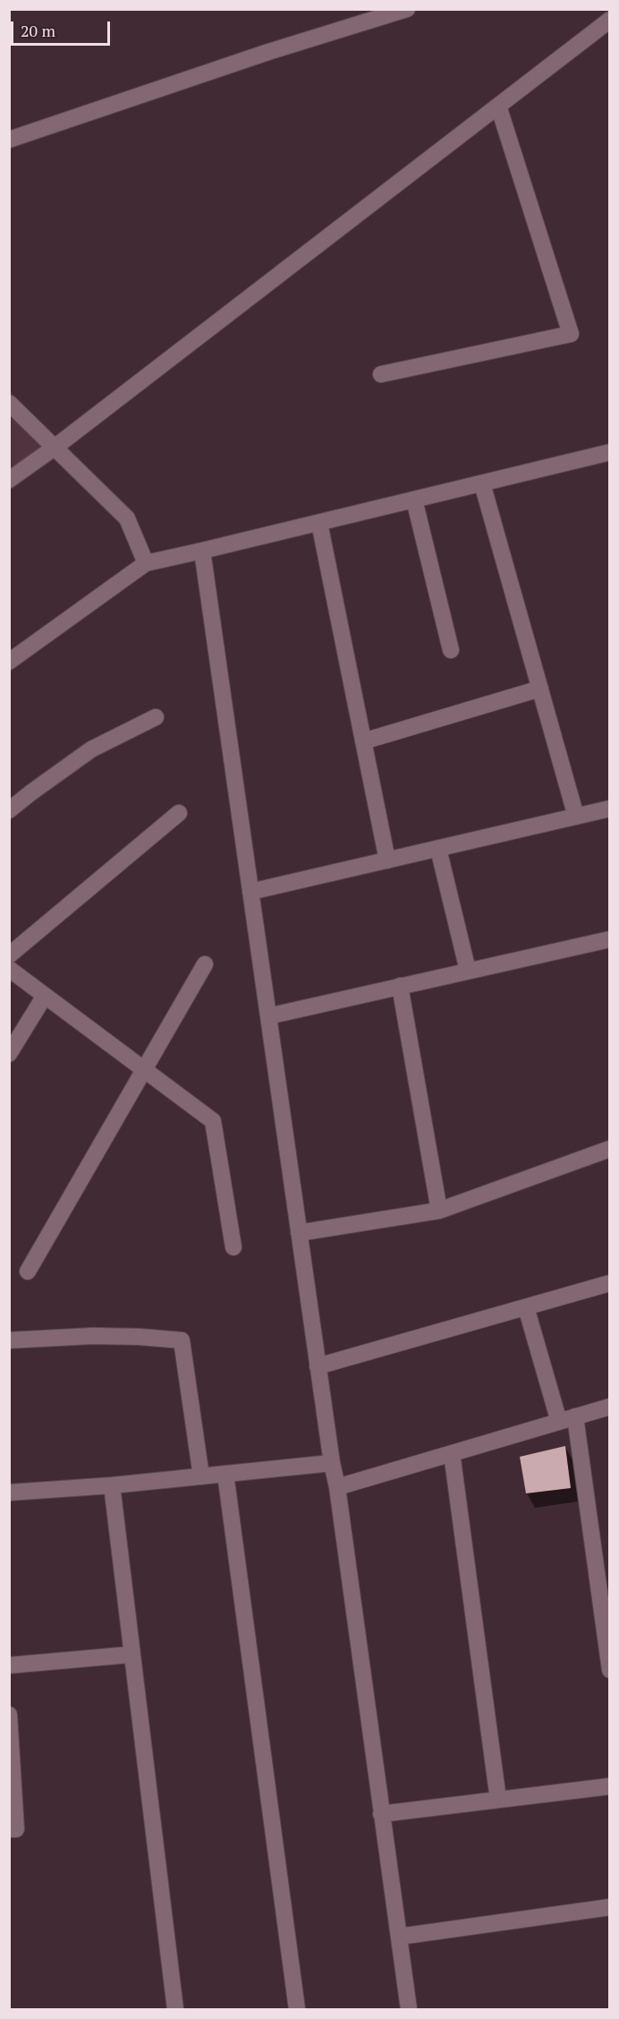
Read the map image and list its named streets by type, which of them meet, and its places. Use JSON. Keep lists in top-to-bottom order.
{
  "scale_bar": "20 m"
}
